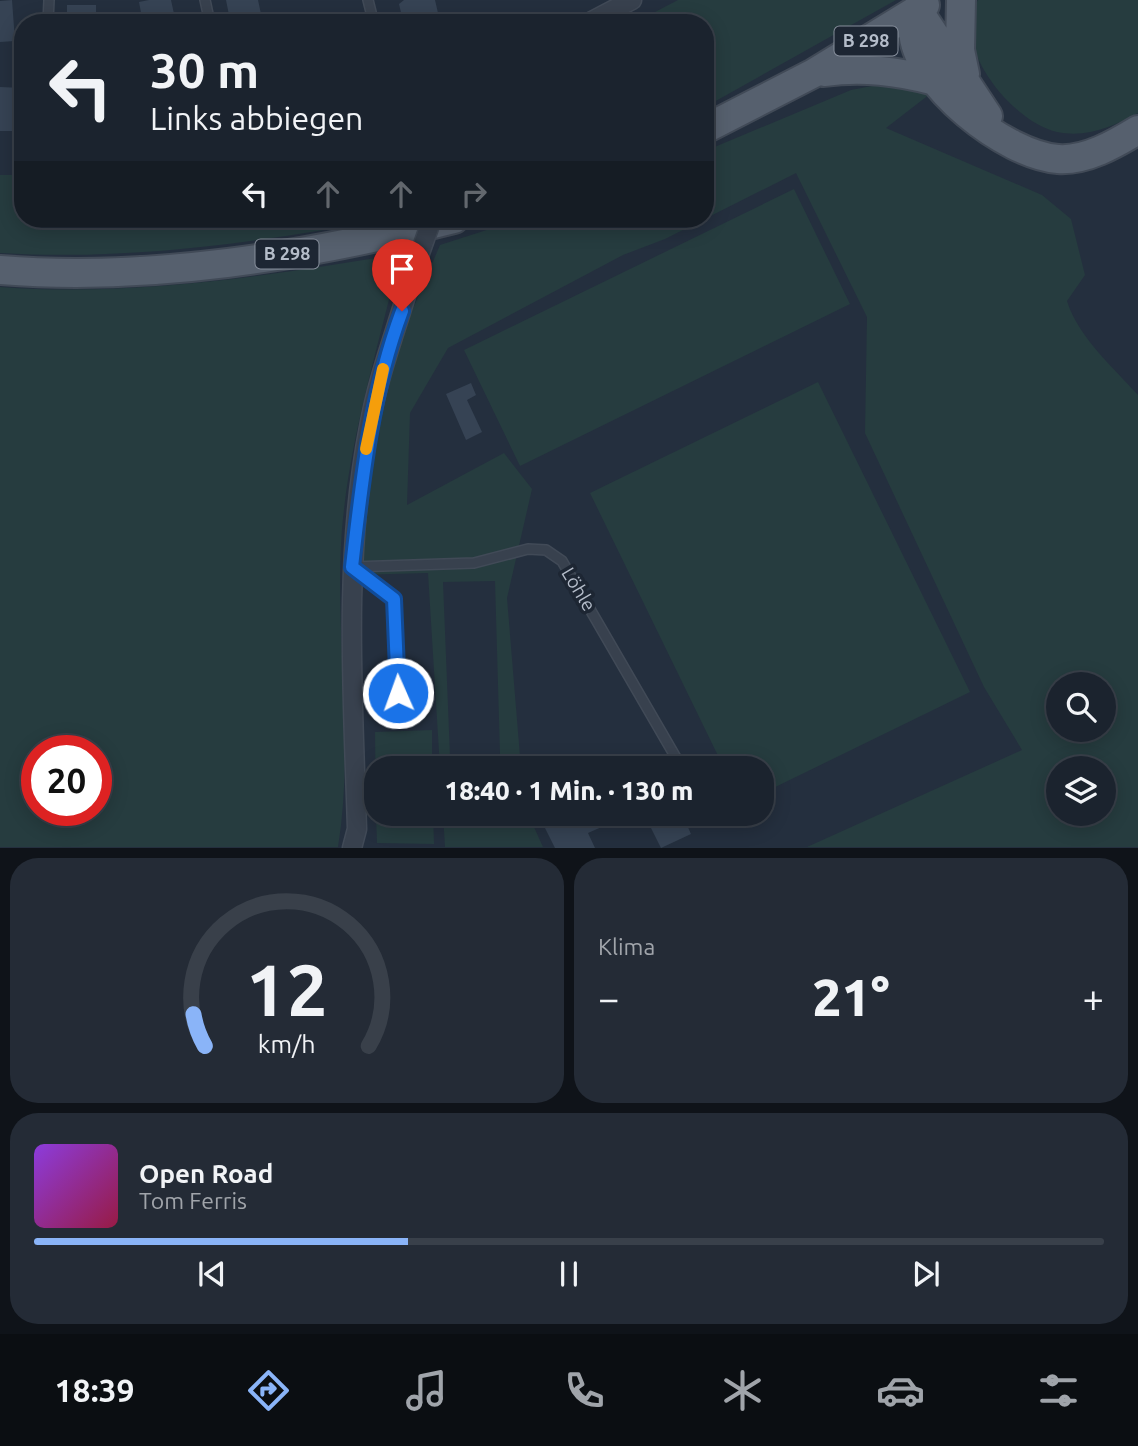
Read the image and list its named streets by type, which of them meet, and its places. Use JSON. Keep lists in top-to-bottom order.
{
  "streets": {
    "main road": ["B 298"],
    "lane": ["Löhle"]
  },
  "page": {
    "turn": ["30 m", "Links abbiegen"],
    "limit": "20",
    "trip": "18:40 · 1 Min. · 130 m",
    "tile": "Klima",
    "heat": ["−", "21°", "+"],
    "song": ["Open Road", "Tom Ferris"],
    "tabs": "18:39",
    "gauge": ["12", "km/h"]
  }
}
